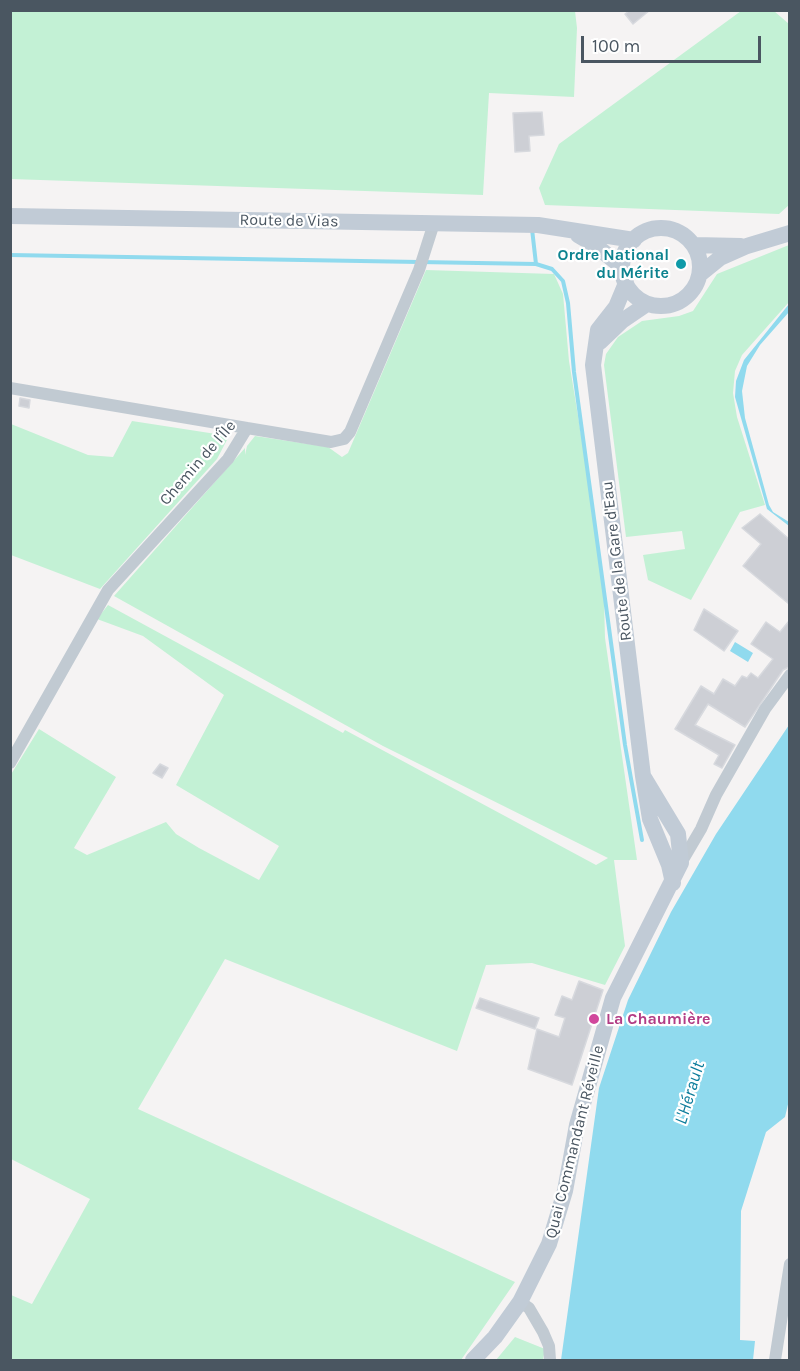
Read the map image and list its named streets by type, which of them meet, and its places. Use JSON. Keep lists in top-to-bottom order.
{
  "streets": {
    "main road": ["Route de Vias", "Route de la Gare d'Eau", "Quai Commandant Réveille"],
    "street": ["Chemin de l'Île"]
  },
  "crossings": [
    ["Route de Vias", "Chemin de l'Île"],
    ["Route de Vias", "Route de la Gare d'Eau"],
    ["Route de la Gare d'Eau", "Quai Commandant Réveille"]
  ],
  "water": ["L'Hérault"],
  "places": ["Ordre National du Mérite", "La Chaumière"],
  "scale_bar": "100 m"
}
